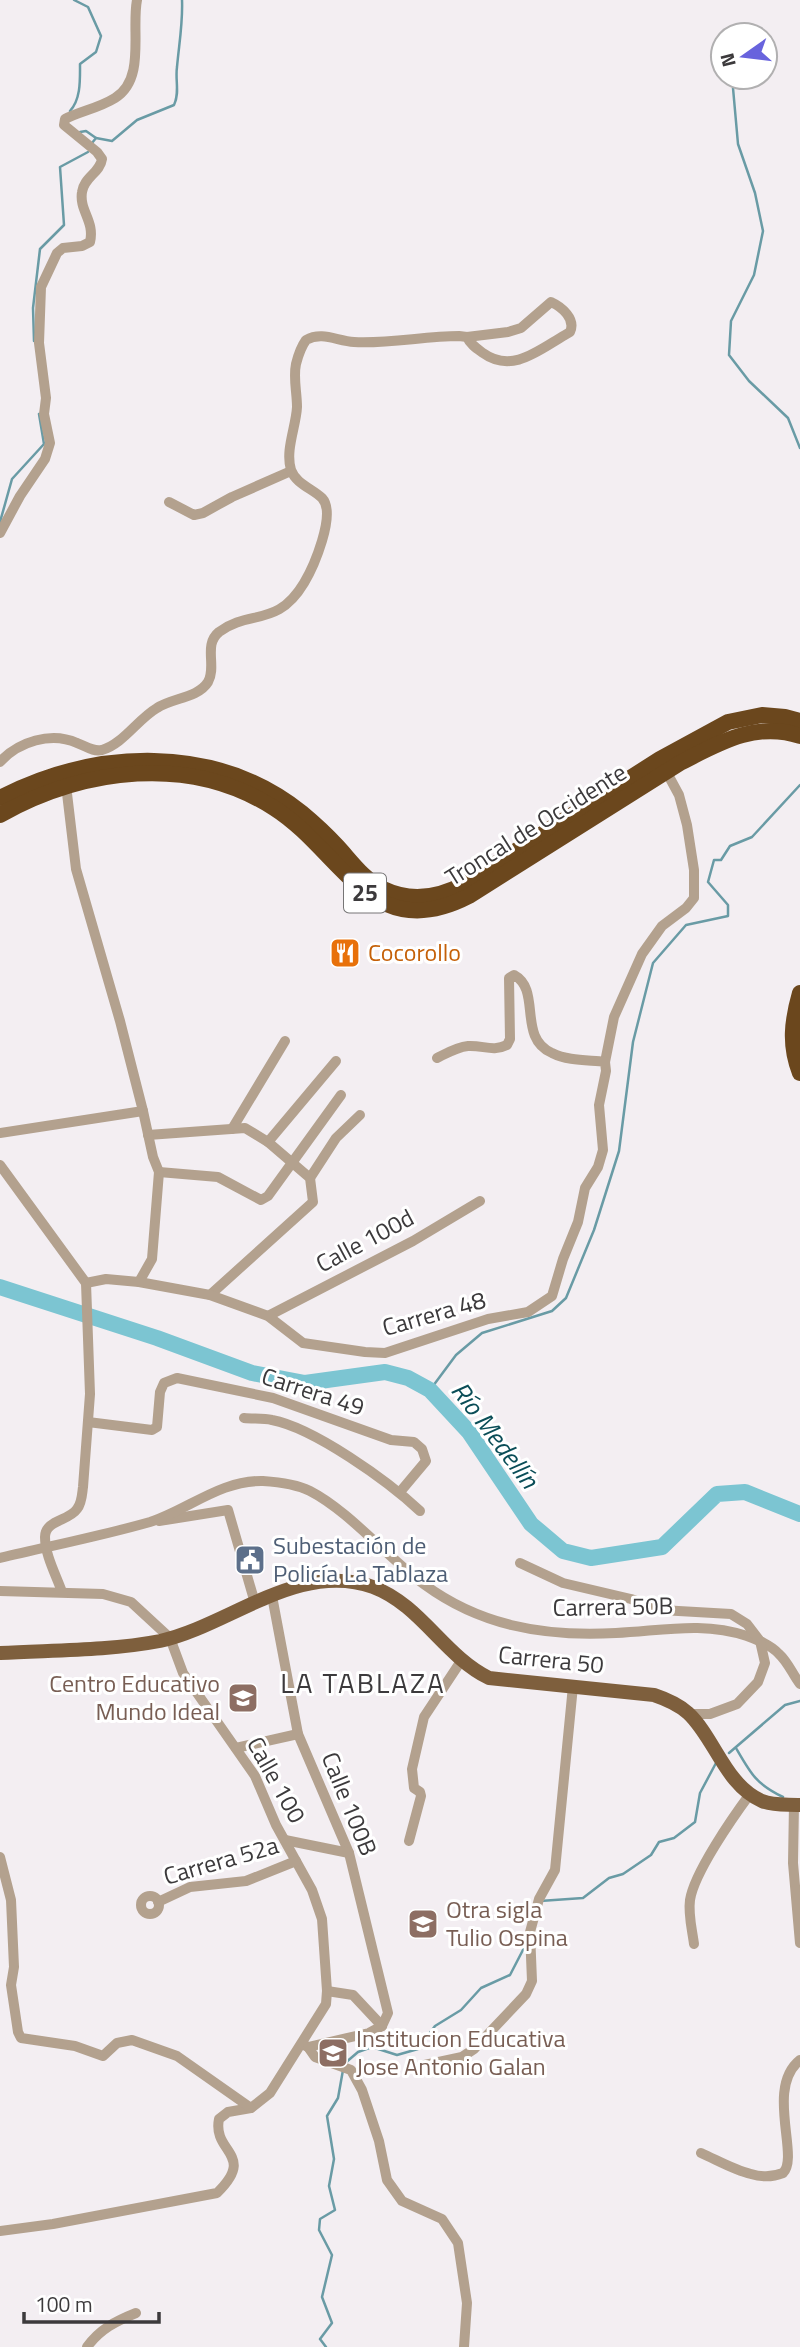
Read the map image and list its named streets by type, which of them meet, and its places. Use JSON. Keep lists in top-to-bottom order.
{
  "streets": {
    "highway": ["Troncal de Occidente", "25"],
    "main road": ["Carrera 50"],
    "street": [
      "Calle 100d",
      "Carrera 48",
      "Carrera 49",
      "Carrera 50B",
      "Calle 100",
      "Calle 100B",
      "Carrera 52a"
    ]
  },
  "crossings": [
    ["Calle 100d", "Carrera 48"],
    ["Carrera 50", "Calle 100"],
    ["Carrera 50", "Calle 100B"],
    ["Calle 100", "Carrera 52a"]
  ],
  "districts": ["LA TABLAZA"],
  "water": ["Río Medellín"],
  "places": {
    "restaurant": ["Cocorollo"],
    "public building": ["Subestación de Policía La Tablaza"],
    "school or university": ["Centro Educativo Mundo Ideal", "Otra sigla Tulio Ospina", "Institucion Educativa Jose Antonio Galan"]
  },
  "scale_bar": "100 m",
  "north": "left"
}
